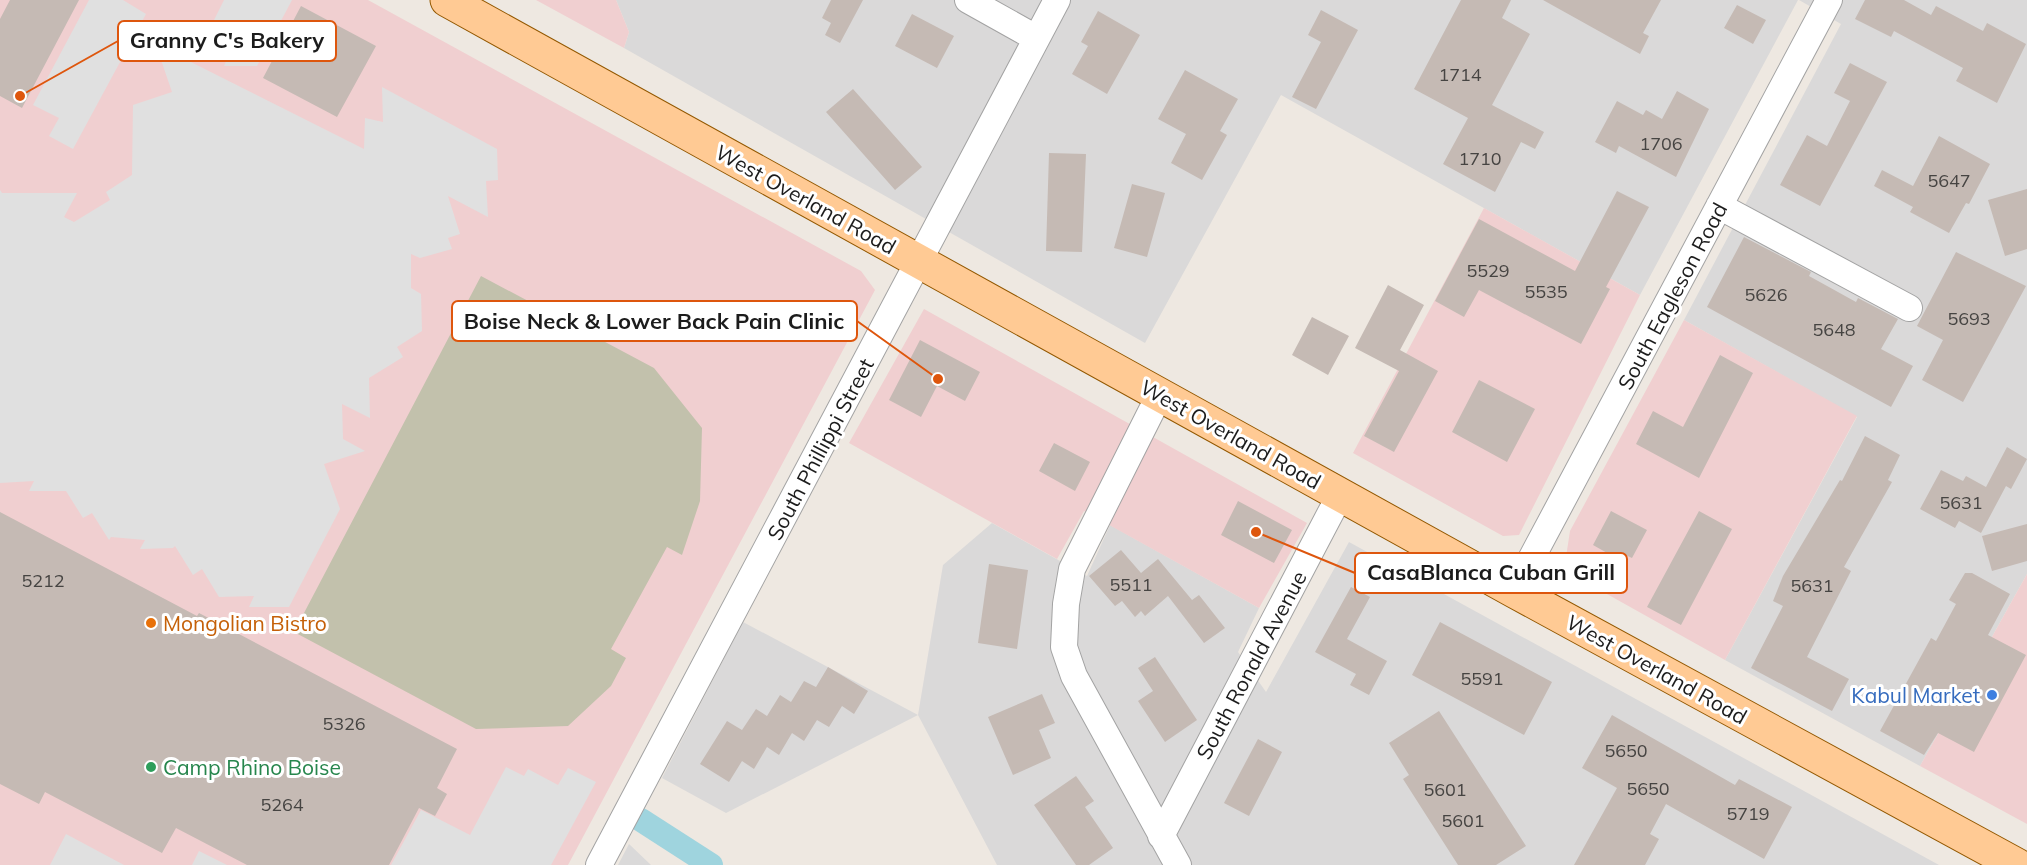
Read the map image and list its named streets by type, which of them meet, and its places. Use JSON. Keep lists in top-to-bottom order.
{
  "streets": {
    "main road": ["West Overland Road"],
    "street": ["South Eagleson Road", "South Phillippi Street", "South Ronald Avenue"]
  },
  "crossings": [
    ["West Overland Road", "South Eagleson Road"],
    ["West Overland Road", "South Phillippi Street"],
    ["West Overland Road", "South Ronald Avenue"]
  ],
  "places": [
    "Granny C's Bakery",
    "Boise Neck & Lower Back Pain Clinic",
    "CasaBlanca Cuban Grill",
    "Mongolian Bistro",
    "Kabul Market",
    "Camp Rhino Boise"
  ],
  "house_numbers": [
    "1714",
    "1706",
    "1710",
    "5647",
    "5529",
    "5535",
    "5626",
    "5693",
    "5648",
    "5631",
    "5212",
    "5511",
    "5631",
    "5591",
    "5326",
    "5650",
    "5650",
    "5601",
    "5264",
    "5719",
    "5601"
  ]
}
